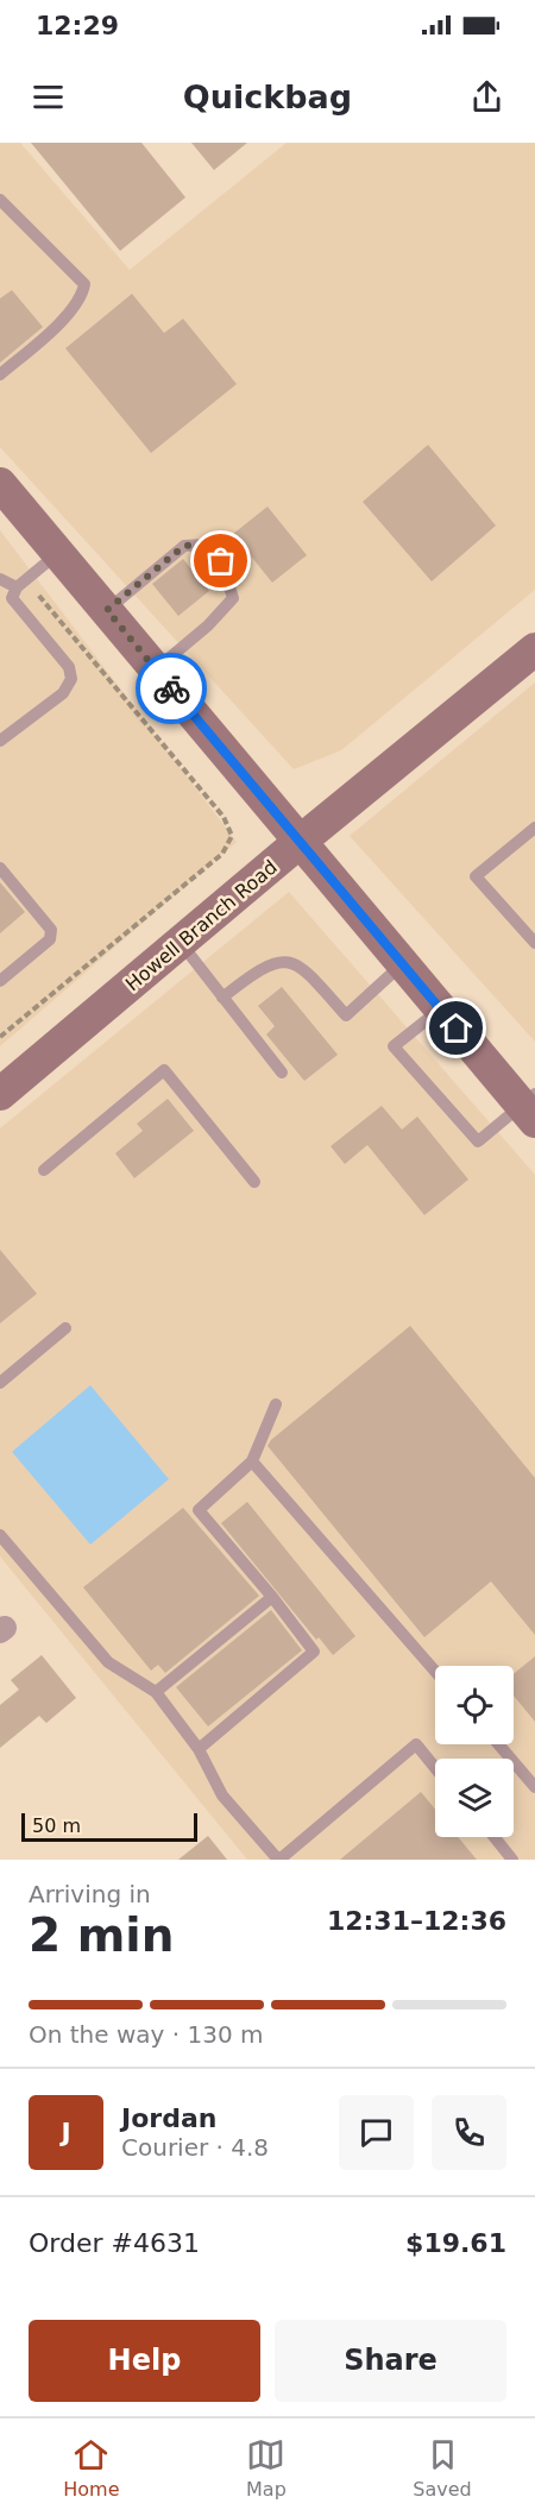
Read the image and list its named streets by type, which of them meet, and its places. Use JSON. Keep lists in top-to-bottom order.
{
  "streets": {
    "street": ["Howell Branch Road"]
  },
  "scale_bar": "50 m",
  "page": {
    "status": "12:29",
    "header": "Quickbag",
    "scale": "50 m",
    "heading": ["2 min", "Arriving in", "12:31–12:36"],
    "panel": [
      "Jordan",
      "Courier · 4.8",
      "Order #4631",
      "$19.61"
    ],
    "bar": "On the way · 130 m",
    "round": "J",
    "buttons": ["Help", "Share"],
    "tabs": ["Home", "Map", "Saved"]
  }
}
